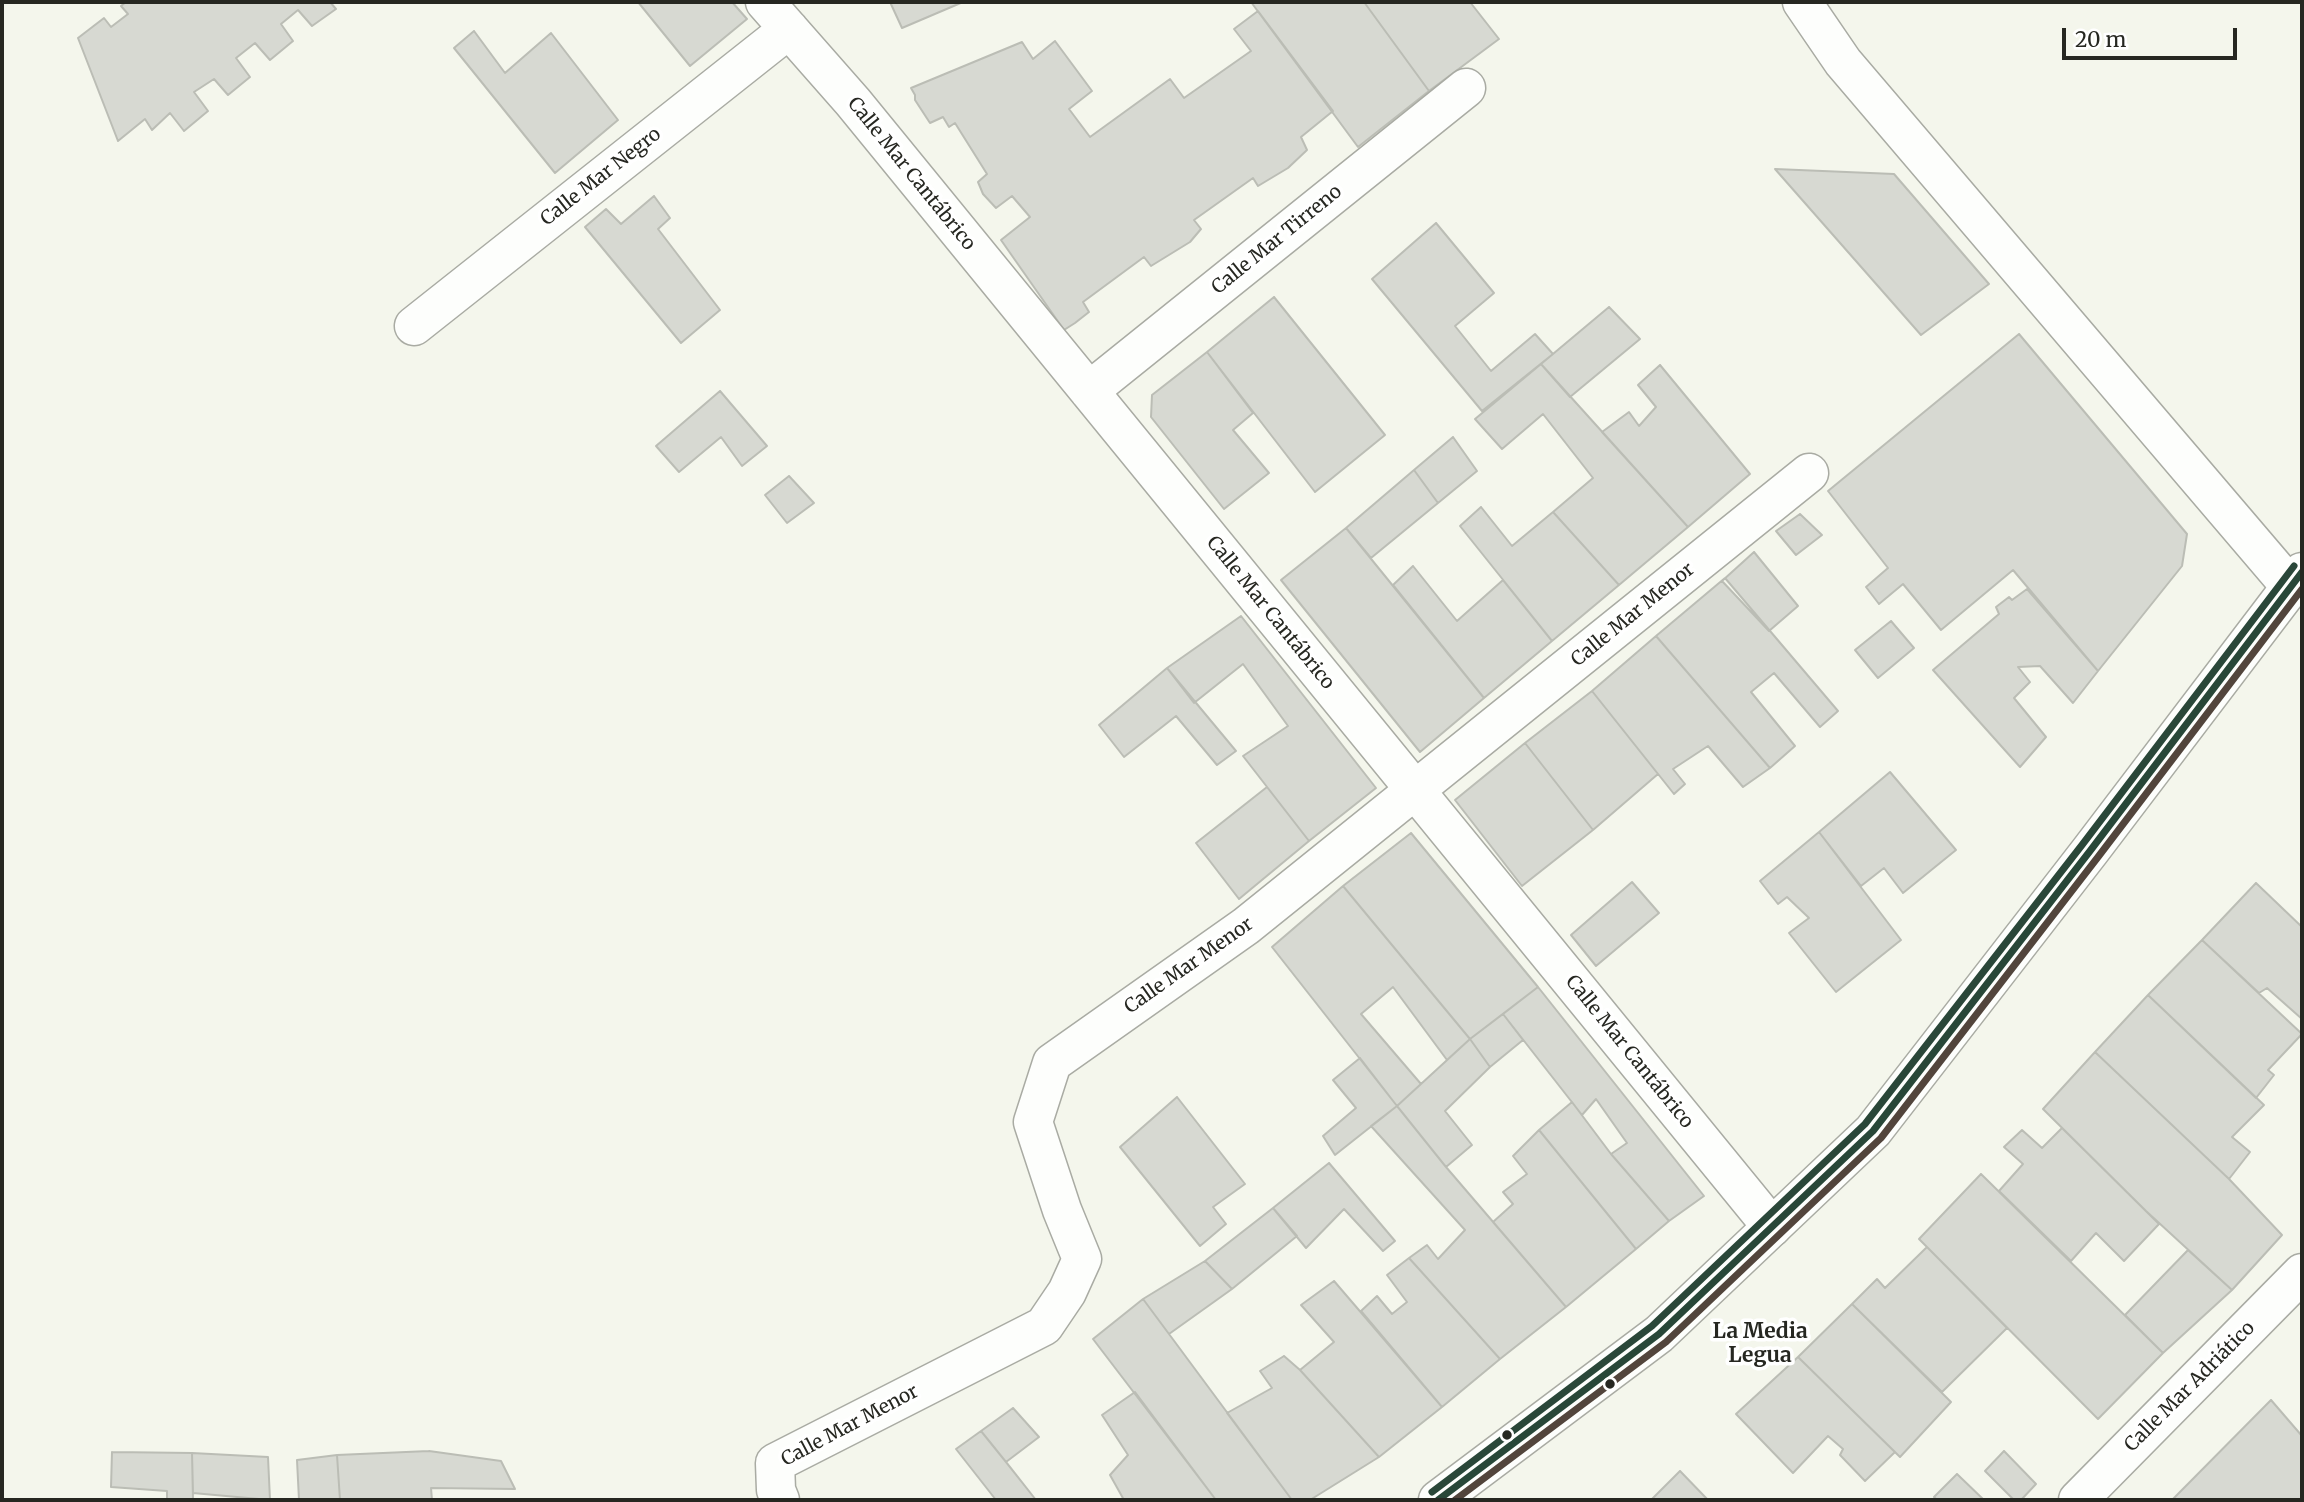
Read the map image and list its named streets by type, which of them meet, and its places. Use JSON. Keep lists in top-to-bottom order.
{
  "streets": {
    "street": [
      "Calle Mar Cantábrico",
      "Calle Mar Negro",
      "Calle Mar Tirreno",
      "Calle Mar Menor",
      "Calle Mar Adriático"
    ]
  },
  "crossings": [
    ["Calle Mar Cantábrico", "Calle Mar Negro"],
    ["Calle Mar Cantábrico", "Calle Mar Tirreno"],
    ["Calle Mar Cantábrico", "Calle Mar Menor"]
  ],
  "districts": ["La Media Legua"],
  "scale_bar": "20 m"
}
